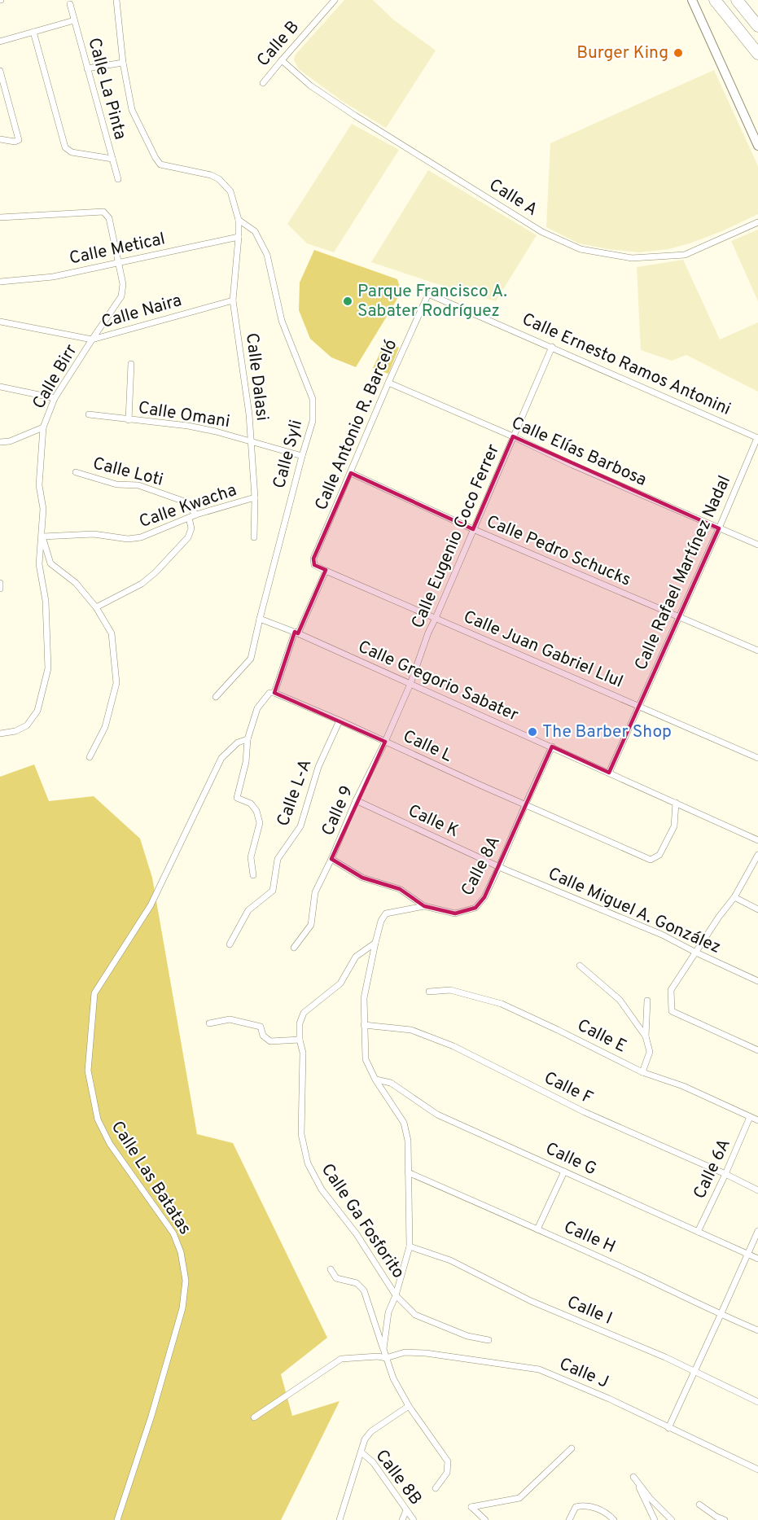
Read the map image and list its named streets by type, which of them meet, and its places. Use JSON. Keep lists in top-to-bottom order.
{
  "streets": {
    "street": [
      "Calle B",
      "Calle La Pinta",
      "Calle A",
      "Calle Metical",
      "Calle Naira",
      "Calle Ernesto Ramos Antonini",
      "Calle Birr",
      "Calle Dalasi",
      "Calle Omani",
      "Calle Antonio R. Barceló",
      "Calle Elías Barbosa",
      "Calle Syli",
      "Calle Loti",
      "Calle Kwacha",
      "Calle Eugenio Coco Ferrer",
      "Calle Pedro Schucks",
      "Calle Rafael Martínez Nadal",
      "Calle Juan Gabriel Llul",
      "Calle Gregorio Sabater",
      "Calle L",
      "Calle L-A",
      "Calle 9",
      "Calle K",
      "Calle 8A",
      "Calle Miguel A. González",
      "Calle E",
      "Calle F",
      "Calle G",
      "Calle 6A",
      "Calle Las Batatas",
      "Calle Ga Fosforito",
      "Calle H",
      "Calle I",
      "Calle J",
      "Calle 8B"
    ]
  },
  "crossings": [
    ["Calle B", "Calle A"],
    ["Calle Metical", "Calle Birr"],
    ["Calle Metical", "Calle Dalasi"],
    ["Calle Naira", "Calle Birr"],
    ["Calle Naira", "Calle Dalasi"],
    ["Calle Ernesto Ramos Antonini", "Calle Antonio R. Barceló"],
    ["Calle Ernesto Ramos Antonini", "Calle Eugenio Coco Ferrer"],
    ["Calle Ernesto Ramos Antonini", "Calle Rafael Martínez Nadal"],
    ["Calle Birr", "Calle Kwacha"],
    ["Calle Dalasi", "Calle Omani"],
    ["Calle Dalasi", "Calle Syli"],
    ["Calle Dalasi", "Calle Kwacha"],
    ["Calle Omani", "Calle Syli"],
    ["Calle Antonio R. Barceló", "Calle Elías Barbosa"],
    ["Calle Antonio R. Barceló", "Calle Pedro Schucks"],
    ["Calle Antonio R. Barceló", "Calle Juan Gabriel Llul"],
    ["Calle Elías Barbosa", "Calle Eugenio Coco Ferrer"],
    ["Calle Elías Barbosa", "Calle Rafael Martínez Nadal"],
    ["Calle Syli", "Calle Gregorio Sabater"],
    ["Calle Loti", "Calle Kwacha"],
    ["Calle Eugenio Coco Ferrer", "Calle Pedro Schucks"],
    ["Calle Eugenio Coco Ferrer", "Calle Juan Gabriel Llul"],
    ["Calle Eugenio Coco Ferrer", "Calle Gregorio Sabater"],
    ["Calle Eugenio Coco Ferrer", "Calle 9"],
    ["Calle Pedro Schucks", "Calle Rafael Martínez Nadal"],
    ["Calle Rafael Martínez Nadal", "Calle Juan Gabriel Llul"],
    ["Calle Rafael Martínez Nadal", "Calle Gregorio Sabater"],
    ["Calle Gregorio Sabater", "Calle L"],
    ["Calle Gregorio Sabater", "Calle 9"],
    ["Calle Gregorio Sabater", "Calle 8A"],
    ["Calle L", "Calle L-A"],
    ["Calle L", "Calle 9"],
    ["Calle L", "Calle 8A"],
    ["Calle 9", "Calle K"],
    ["Calle 9", "Calle 8A"],
    ["Calle K", "Calle 8A"],
    ["Calle K", "Calle Miguel A. González"],
    ["Calle 8A", "Calle Miguel A. González"],
    ["Calle E", "Calle 6A"],
    ["Calle F", "Calle 6A"],
    ["Calle G", "Calle 6A"]
  ],
  "places": ["Burger King", "Parque Francisco A. Sabater Rodríguez", "The Barber Shop"]
}
